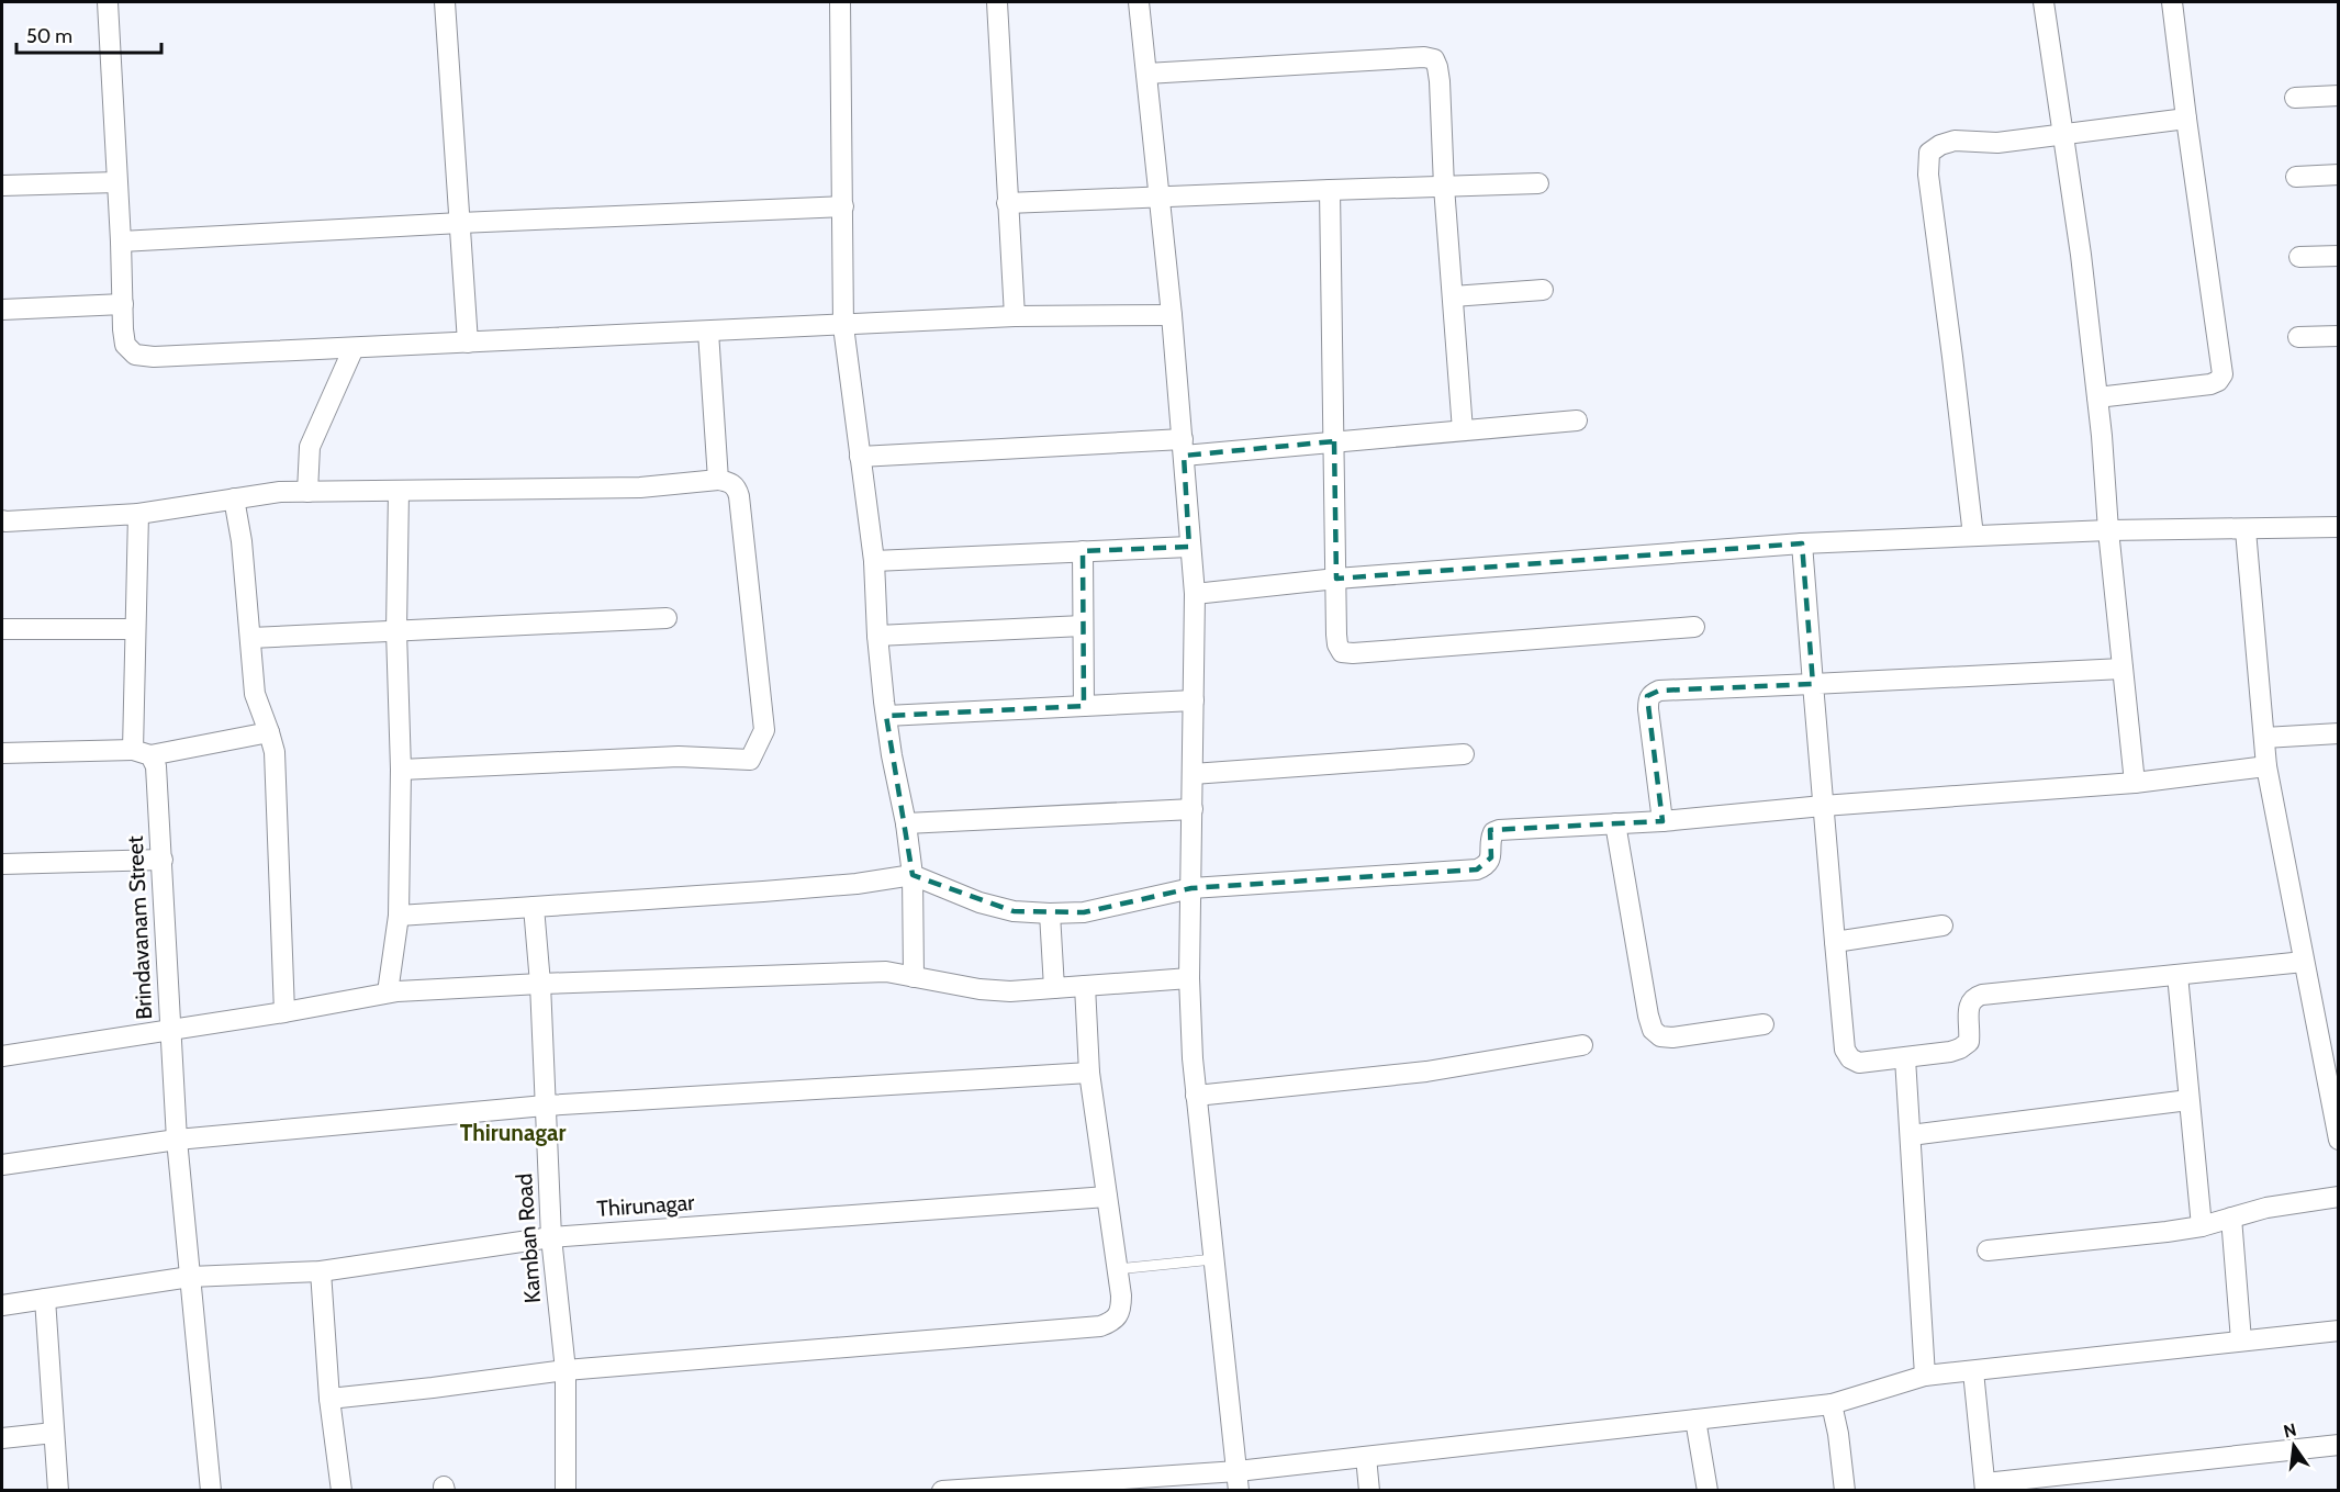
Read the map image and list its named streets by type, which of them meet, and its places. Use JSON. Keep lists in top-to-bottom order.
{
  "streets": {
    "street": ["Brindavanam Street", "Thirunagar", "Kamban Road"]
  },
  "crossings": [
    ["Brindavanam Street", "Thirunagar"],
    ["Thirunagar", "Kamban Road"]
  ],
  "districts": ["Thirunagar"],
  "scale_bar": "50 m",
  "north": "top"
}
